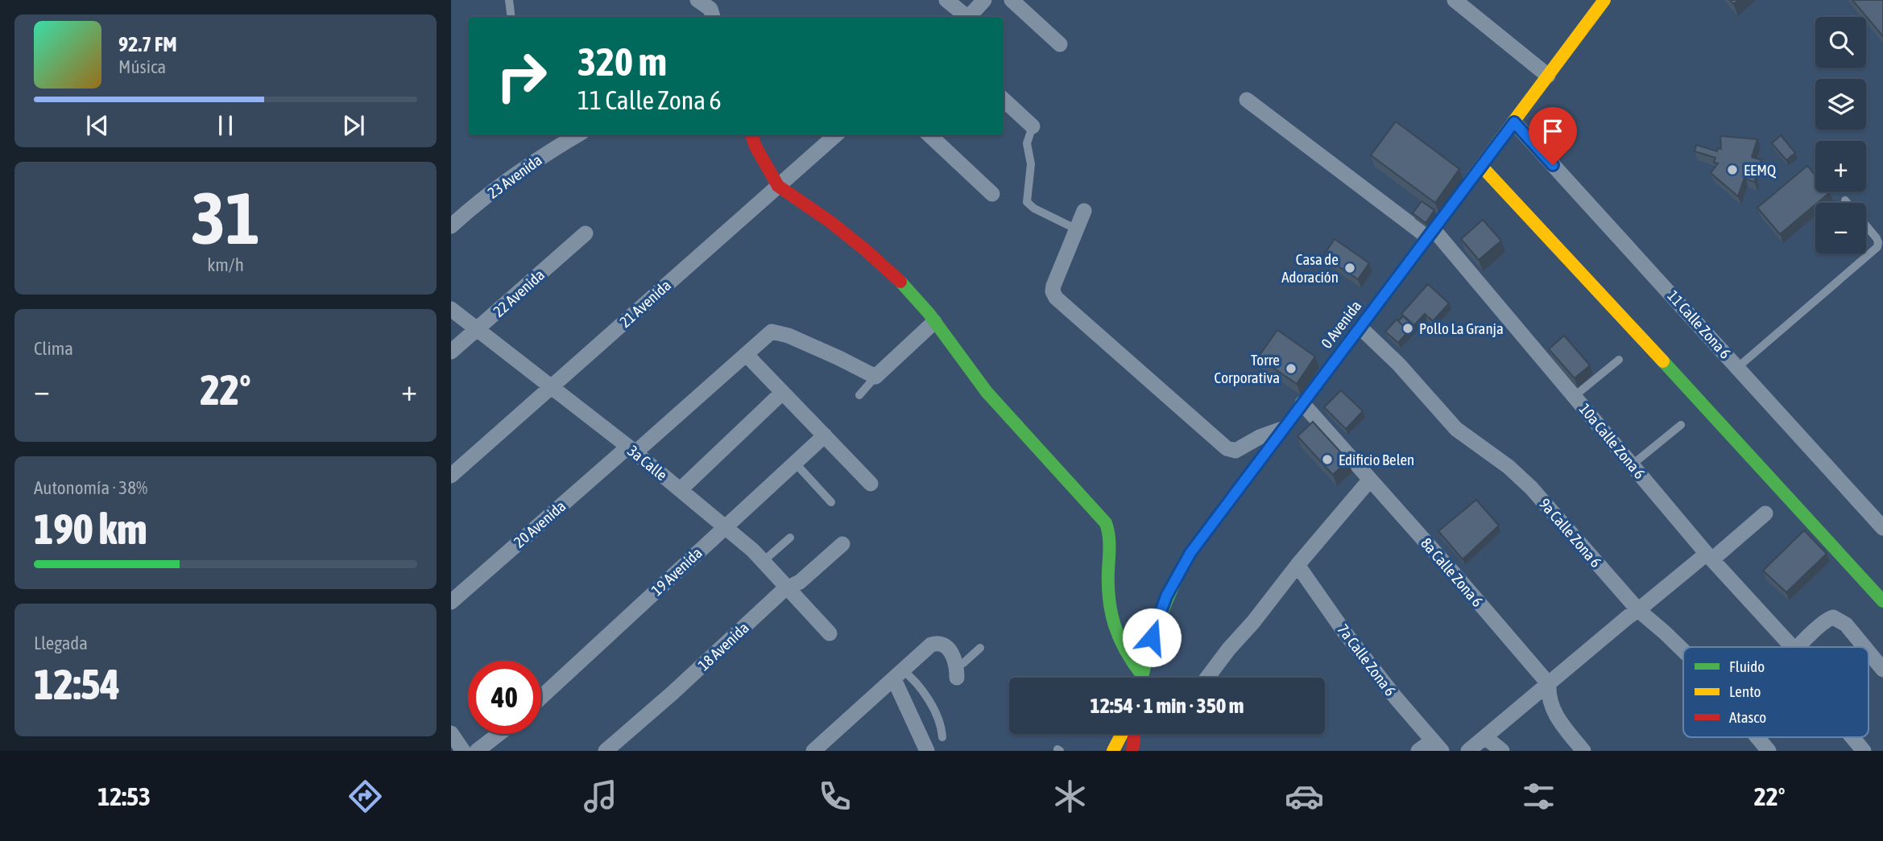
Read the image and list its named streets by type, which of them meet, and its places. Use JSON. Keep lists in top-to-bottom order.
{
  "streets": {
    "street": [
      "23 Avenida",
      "22 Avenida",
      "21 Avenida",
      "0 Avenida",
      "11 Calle Zona 6",
      "10a Calle Zona 6",
      "3a Calle",
      "20 Avenida",
      "9a Calle Zona 6",
      "19 Avenida",
      "8a Calle Zona 6",
      "18 Avenida",
      "7a Calle Zona 6"
    ]
  },
  "crossings": [
    ["22 Avenida", "3a Calle"],
    ["21 Avenida", "3a Calle"],
    ["0 Avenida", "11 Calle Zona 6"],
    ["0 Avenida", "10a Calle Zona 6"],
    ["0 Avenida", "9a Calle Zona 6"],
    ["0 Avenida", "8a Calle Zona 6"],
    ["3a Calle", "20 Avenida"],
    ["3a Calle", "19 Avenida"],
    ["3a Calle", "18 Avenida"]
  ],
  "places": [
    "EEMQ",
    "Casa de Adoración",
    "Pollo La Granja",
    "Torre Corporativa",
    "Edificio Belen"
  ],
  "legend": ["Fluido", "Lento", "Atasco"],
  "page": {
    "map_buttons": ["+", "−"],
    "turn": ["320 m", "11 Calle Zona 6"],
    "song": ["92.7 FM", "Música"],
    "tile": [
      ["31", "km/h"],
      "Clima",
      ["Autonomía · 38%", "190 km"],
      ["Llegada", "12:54"]
    ],
    "heat": ["−", "22°", "+"],
    "limit": "40",
    "trip": "12:54 · 1 min · 350 m",
    "tabs": ["12:53", "22°"]
  }
}
